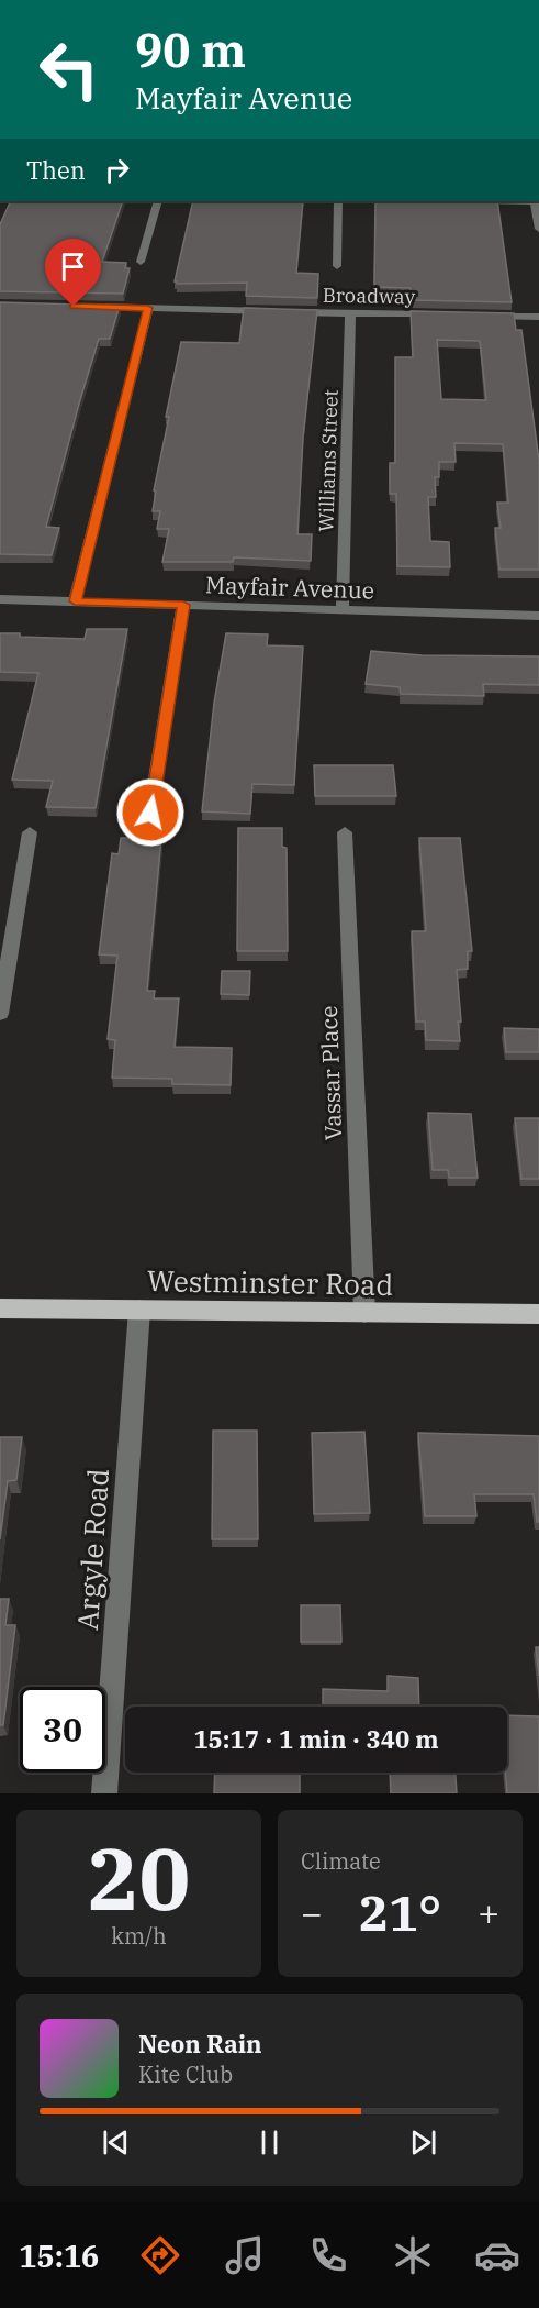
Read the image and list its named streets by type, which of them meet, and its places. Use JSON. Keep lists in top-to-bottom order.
{
  "streets": {
    "main road": ["Westminster Road"],
    "street": [
      "Broadway",
      "Williams Street",
      "Mayfair Avenue",
      "Vassar Place",
      "Argyle Road"
    ]
  },
  "crossings": [
    ["Broadway", "Williams Street"],
    ["Williams Street", "Mayfair Avenue"],
    ["Vassar Place", "Westminster Road"],
    ["Westminster Road", "Argyle Road"]
  ],
  "page": {
    "turn": ["90 m", "Mayfair Avenue"],
    "then": "Then",
    "limit": "30",
    "trip": "15:17 · 1 min · 340 m",
    "tile": [
      ["20", "km/h"],
      "Climate"
    ],
    "heat": ["−", "21°", "+"],
    "song": ["Neon Rain", "Kite Club"],
    "tabs": "15:16"
  }
}
